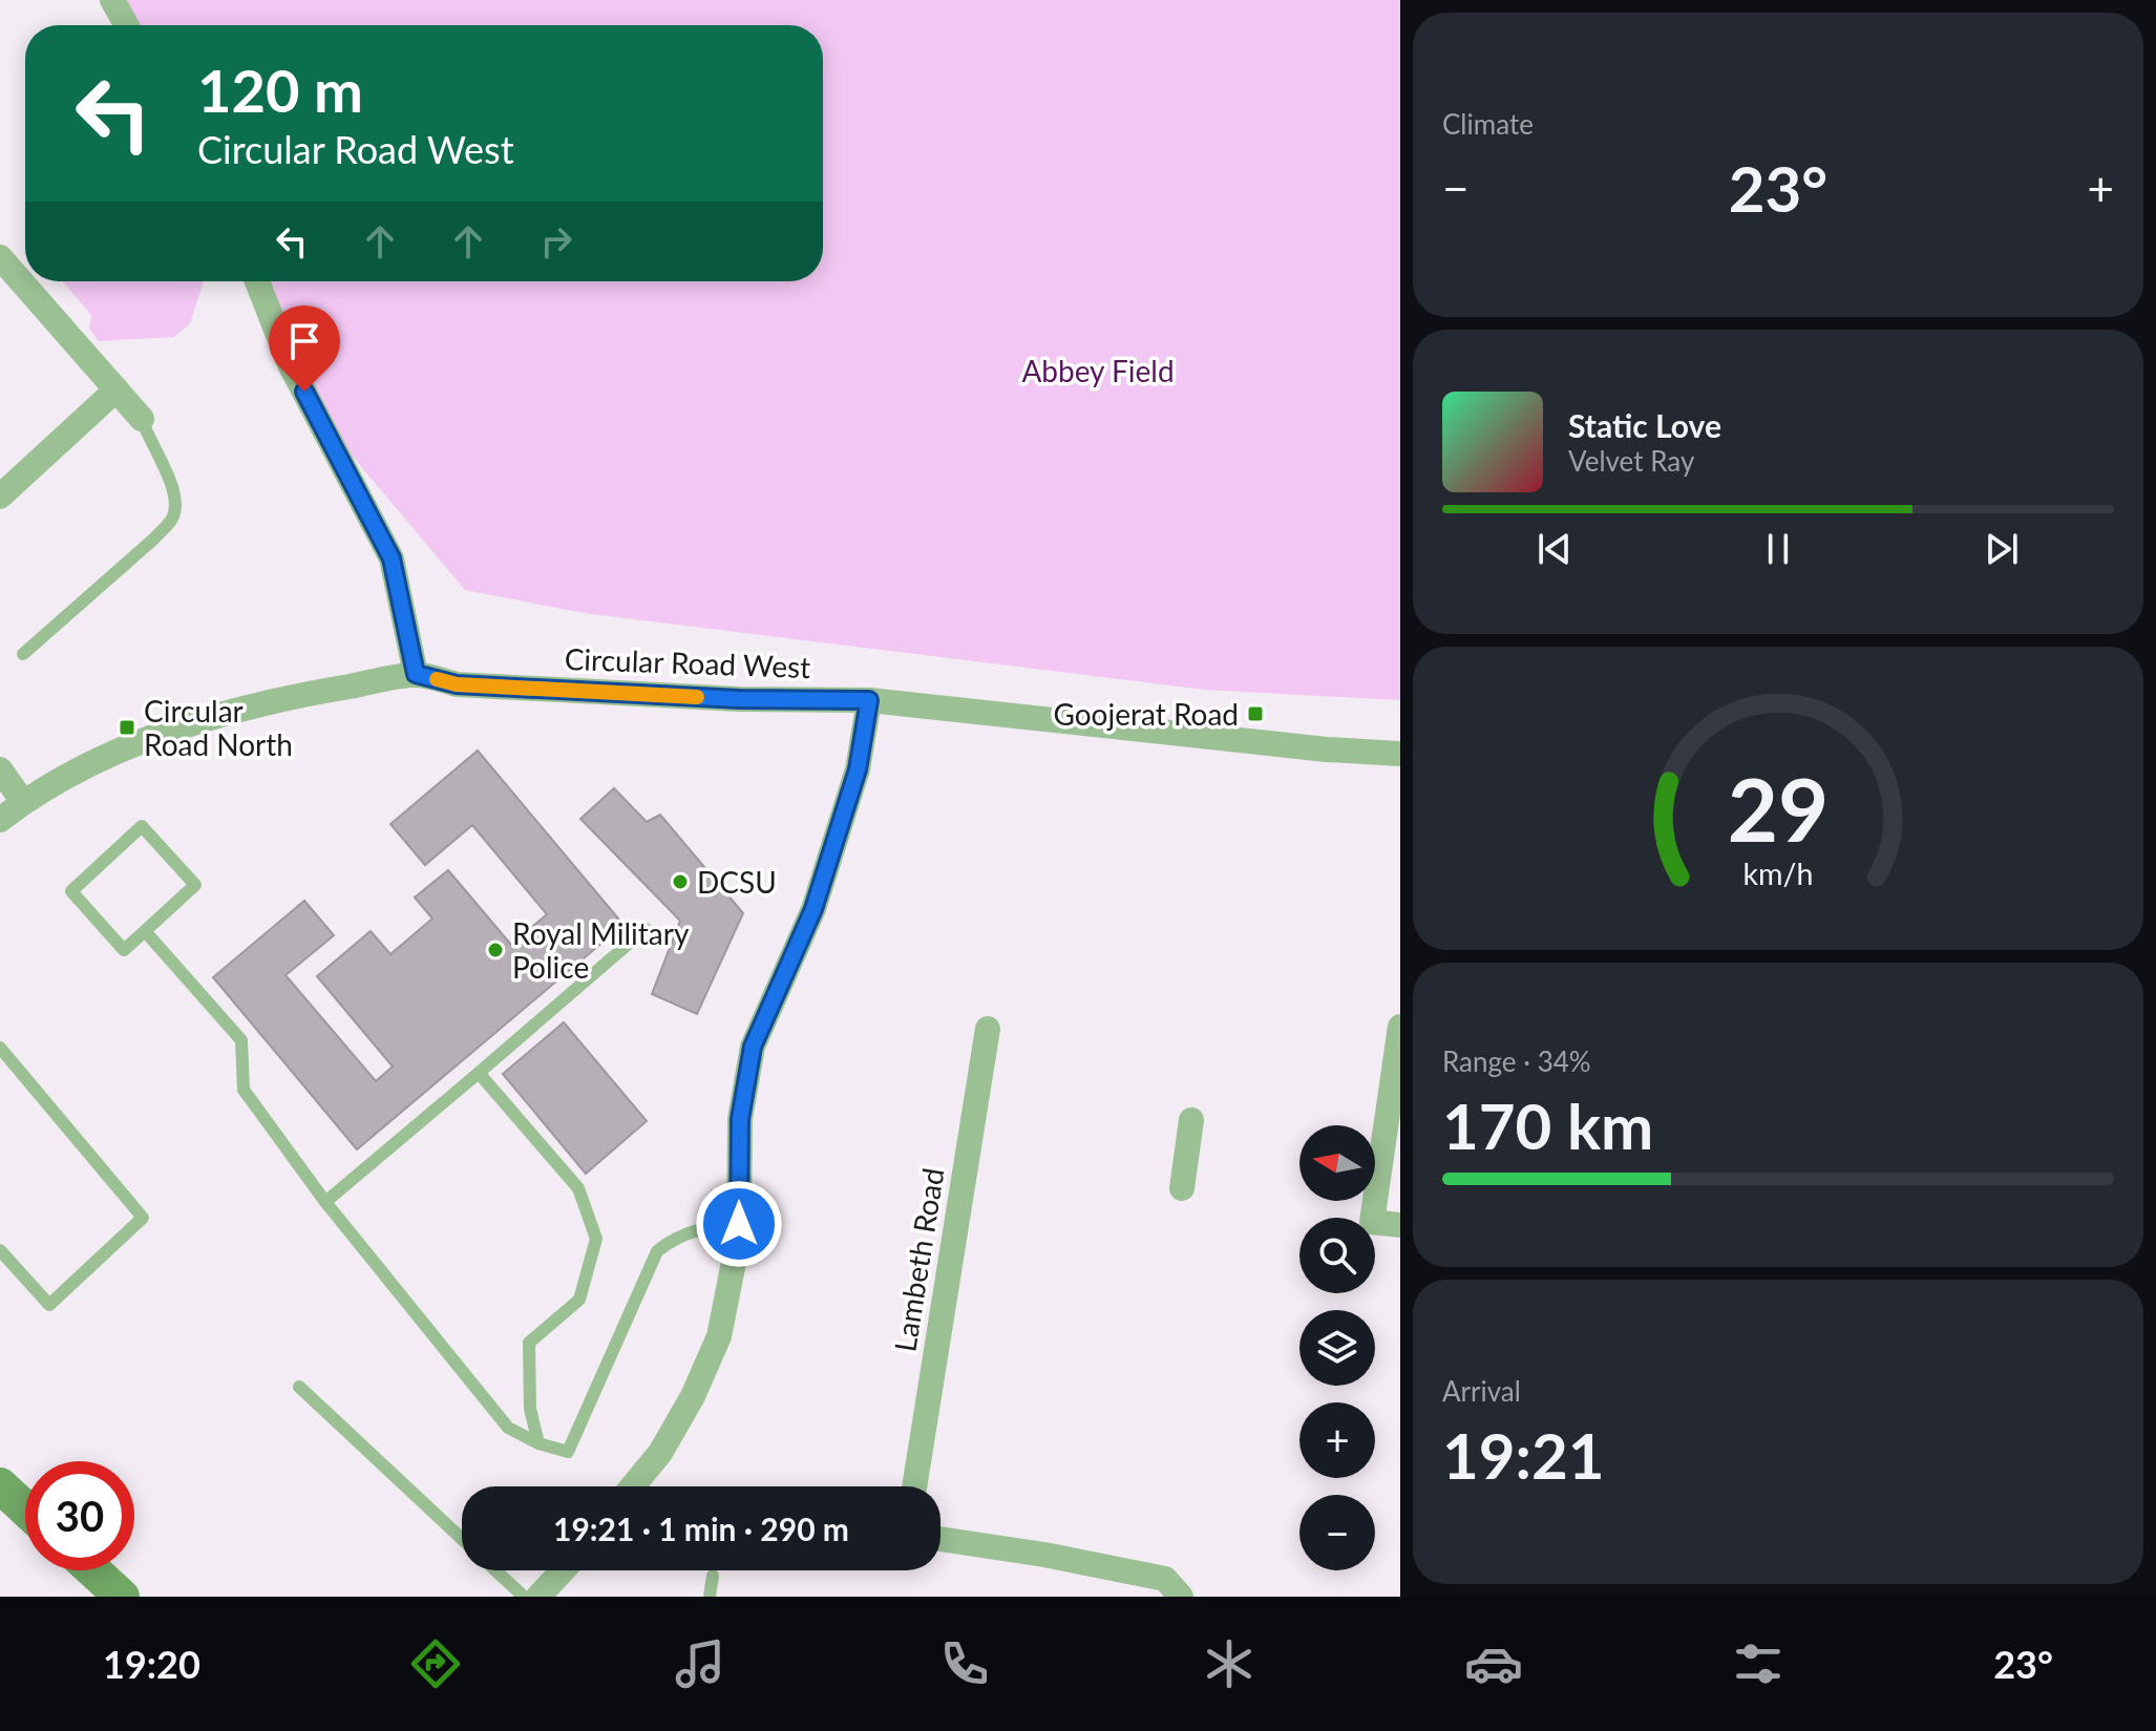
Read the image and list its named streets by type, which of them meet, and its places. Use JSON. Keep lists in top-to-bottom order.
{
  "streets": {
    "street": ["Circular Road West", "Lambeth Road"]
  },
  "parks": ["Abbey Field"],
  "places": {
    "transit": ["Goojerat Road", "Circular Road North"],
    "other": ["DCSU", "Royal Military Police"]
  },
  "north": "left",
  "page": {
    "tile": [
      "Climate",
      ["Range · 34%", "170 km"],
      ["Arrival", "19:21"]
    ],
    "turn": ["120 m", "Circular Road West"],
    "heat": ["−", "23°", "+"],
    "song": ["Static Love", "Velvet Ray"],
    "map_buttons": ["+", "−"],
    "limit": "30",
    "trip": "19:21 · 1 min · 290 m",
    "tabs": ["19:20", "23°"],
    "gauge": ["29", "km/h"]
  }
}
